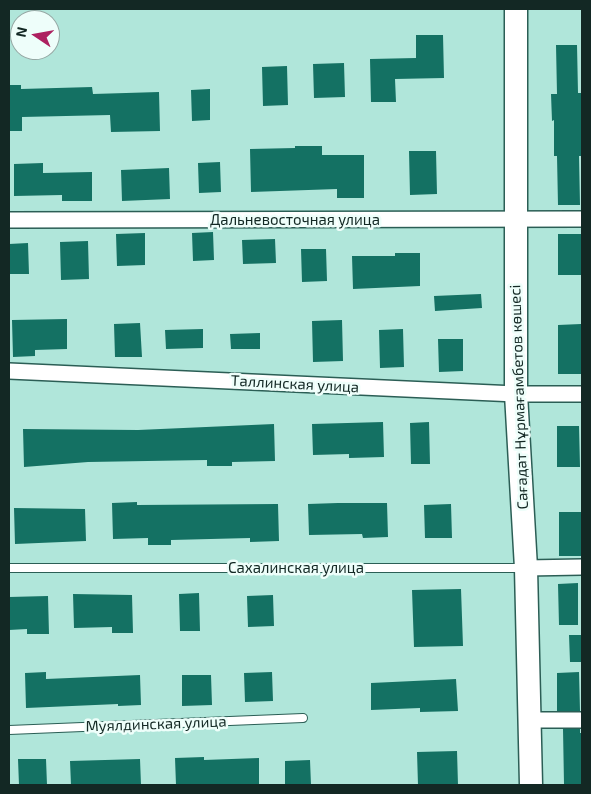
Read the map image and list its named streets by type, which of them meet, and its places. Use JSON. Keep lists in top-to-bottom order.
{
  "streets": {
    "main road": ["Сағадат Нұрмағамбетов көшесі"],
    "street": ["Дальневосточная улица", "Таллинская улица", "Сахалинская улица"],
    "lane": ["Муялдинская улица"]
  },
  "crossings": [
    ["Дальневосточная улица", "Сағадат Нұрмағамбетов көшесі"],
    ["Таллинская улица", "Сағадат Нұрмағамбетов көшесі"],
    ["Сағадат Нұрмағамбетов көшесі", "Сахалинская улица"]
  ],
  "north": "left"
}
